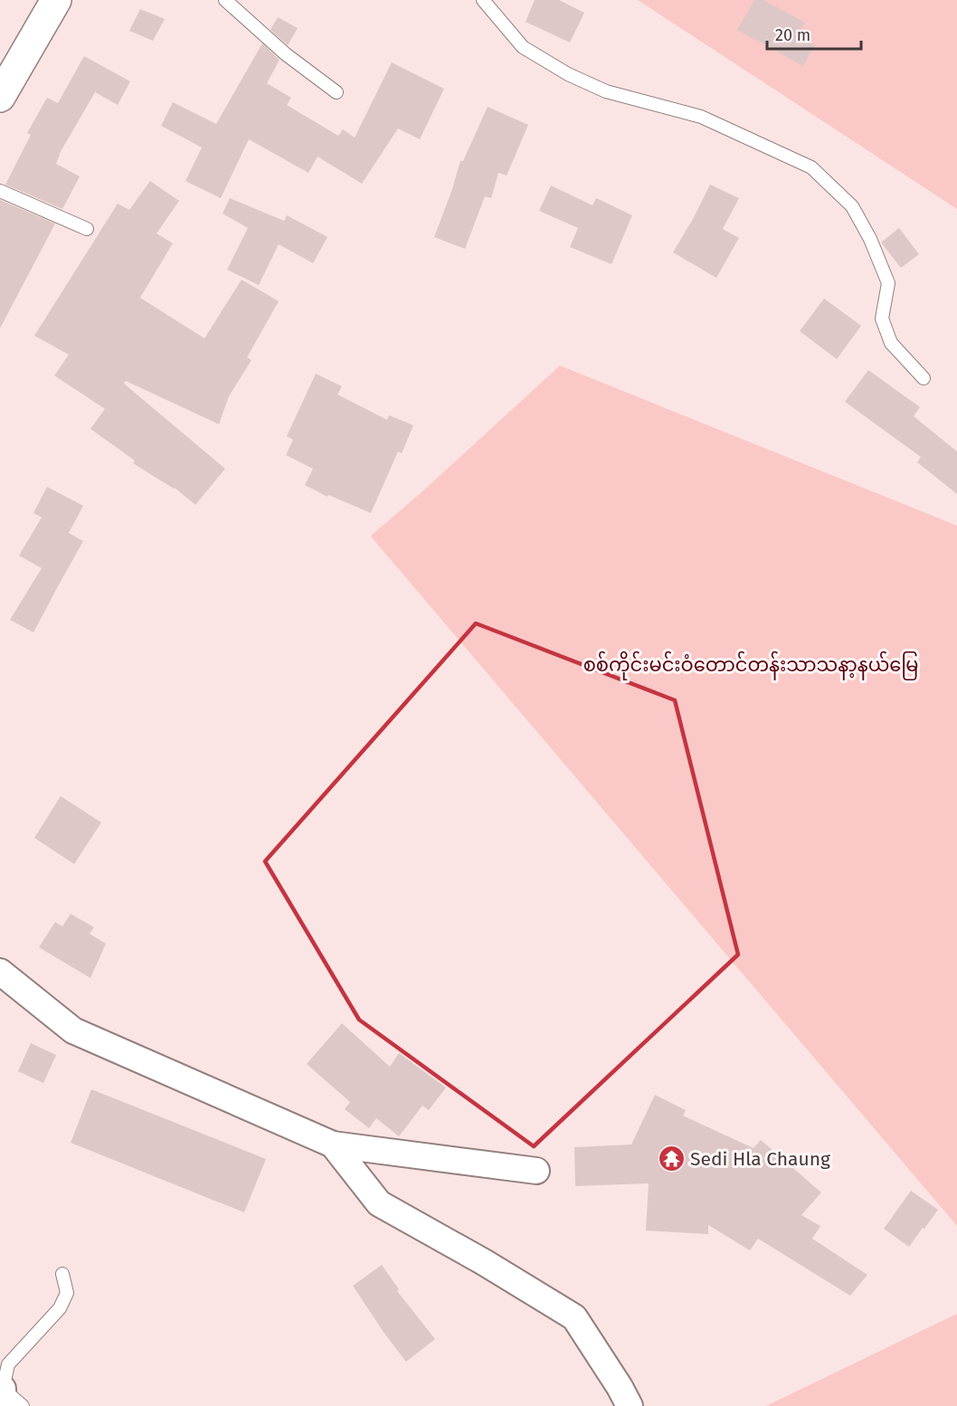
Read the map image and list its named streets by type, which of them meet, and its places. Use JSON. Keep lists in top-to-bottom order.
{
  "parks": ["စစ်ကိုင်းမင်းဝံတောင်တန်းသာသနာ့နယ်မြေ"],
  "places": {
    "temple": ["Sedi Hla Chaung"]
  },
  "scale_bar": "20 m"
}
